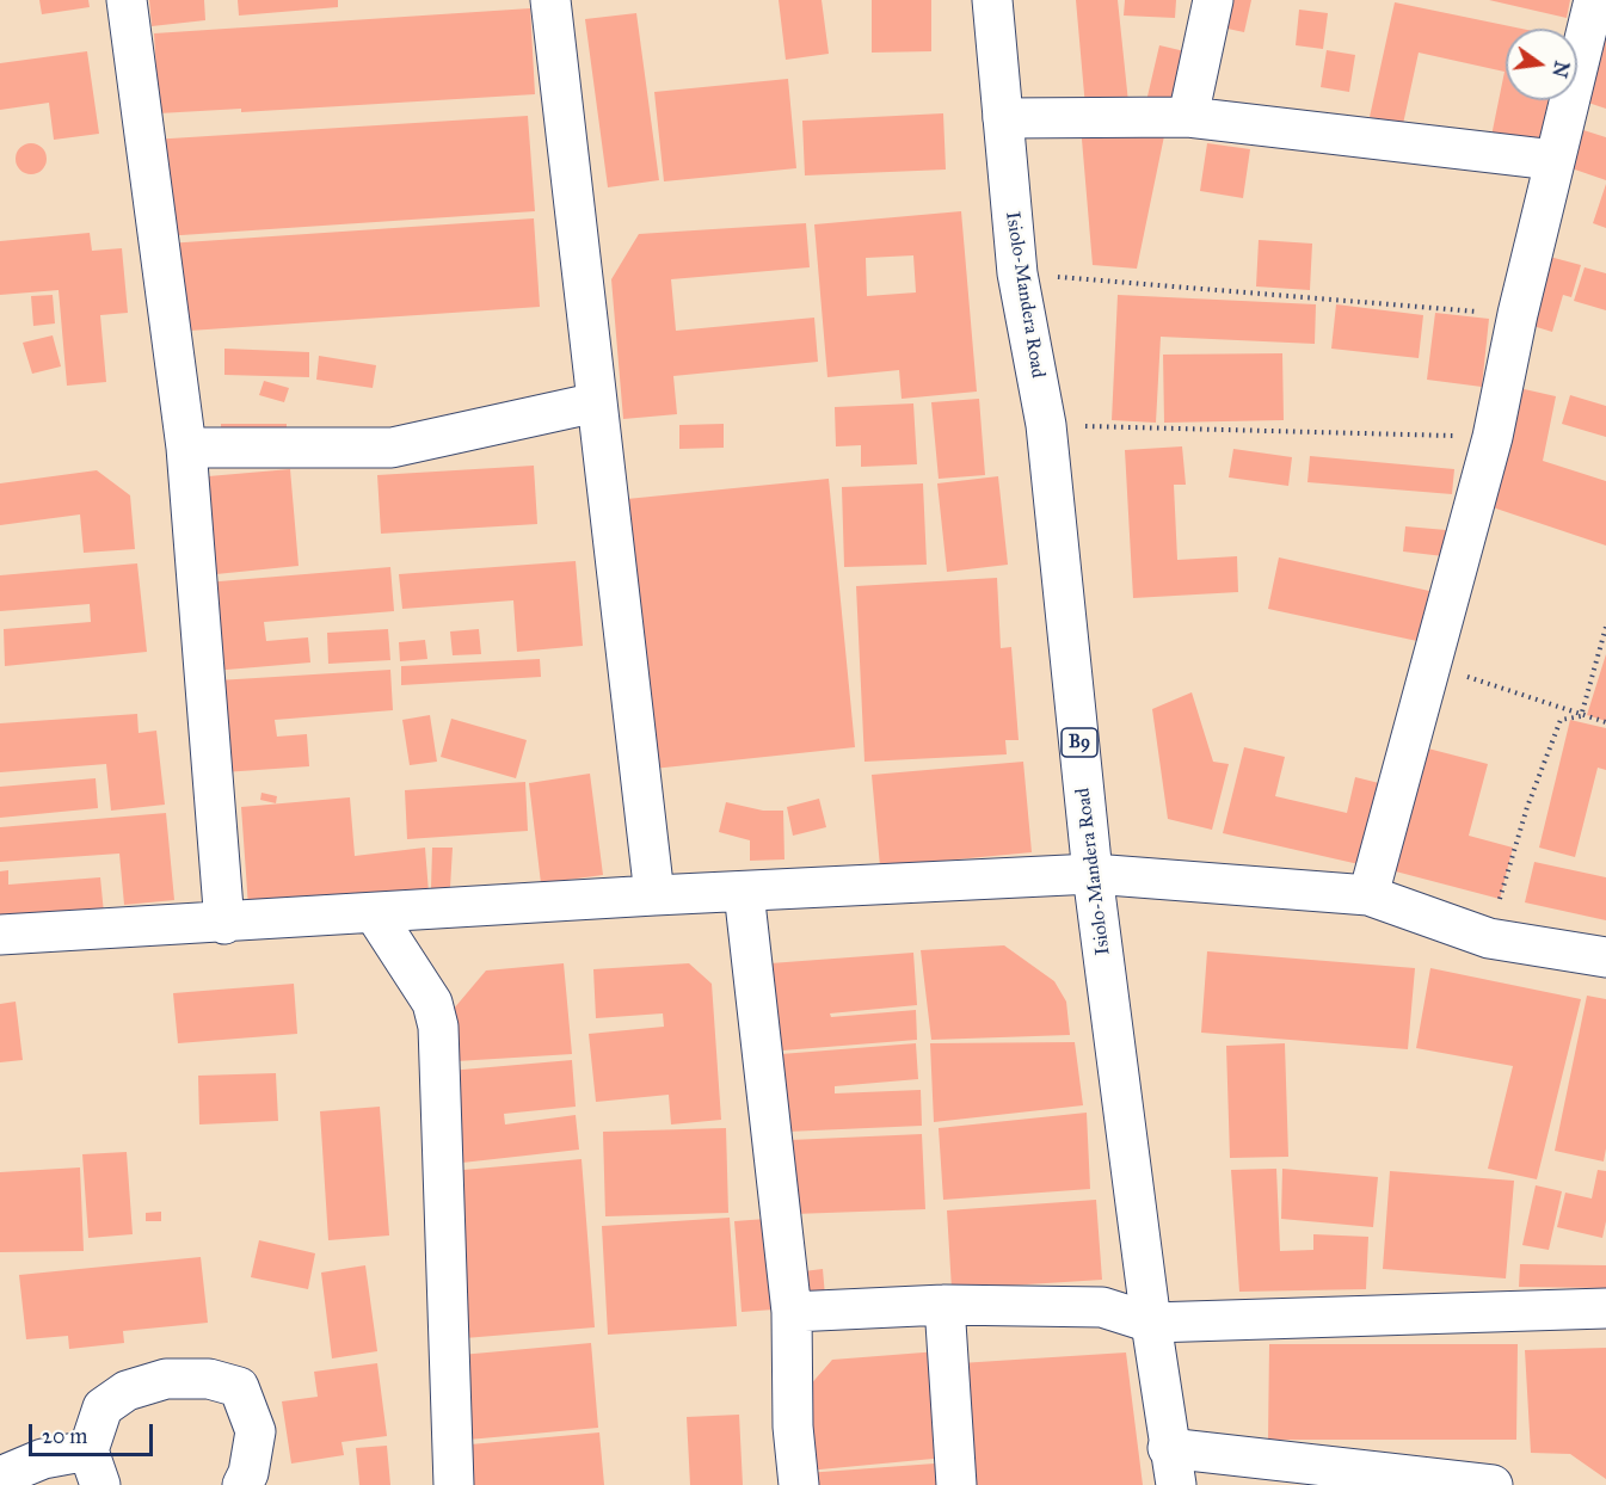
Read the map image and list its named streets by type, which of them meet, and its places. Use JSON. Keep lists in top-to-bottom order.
{
  "streets": {
    "main road": ["Isiolo-Mandera Road", "B9"]
  },
  "scale_bar": "20 m",
  "north": "right"
}
